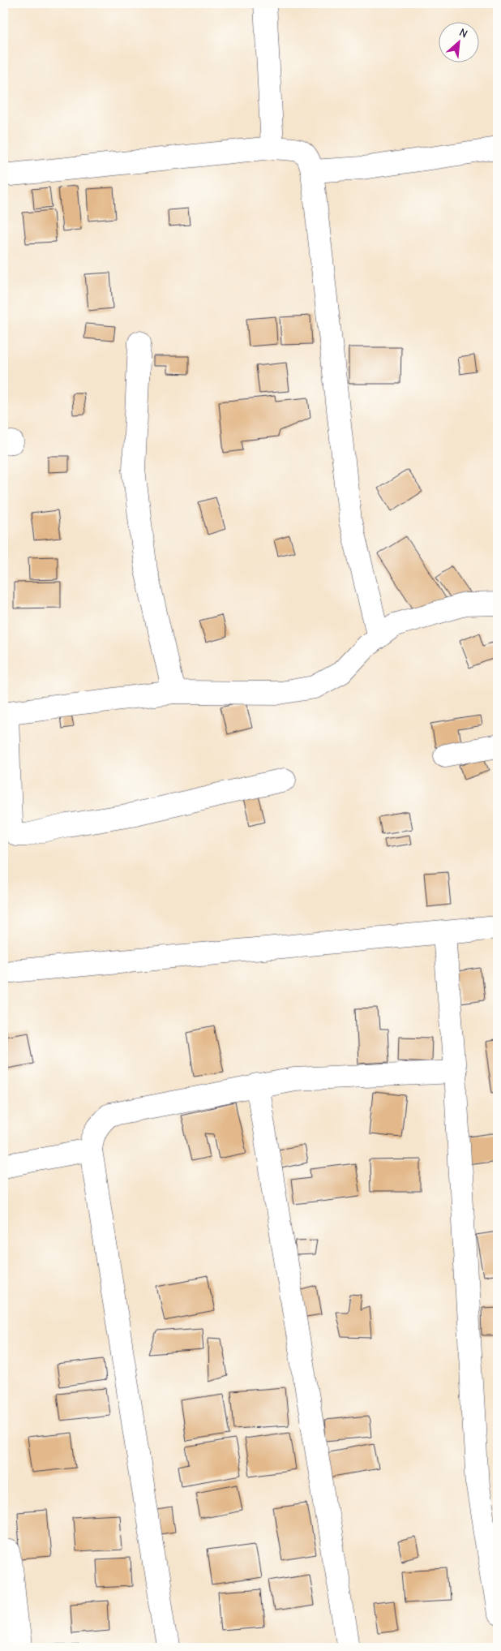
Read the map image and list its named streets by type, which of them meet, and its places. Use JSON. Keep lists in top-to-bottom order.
{
  "north": "top right"
}
